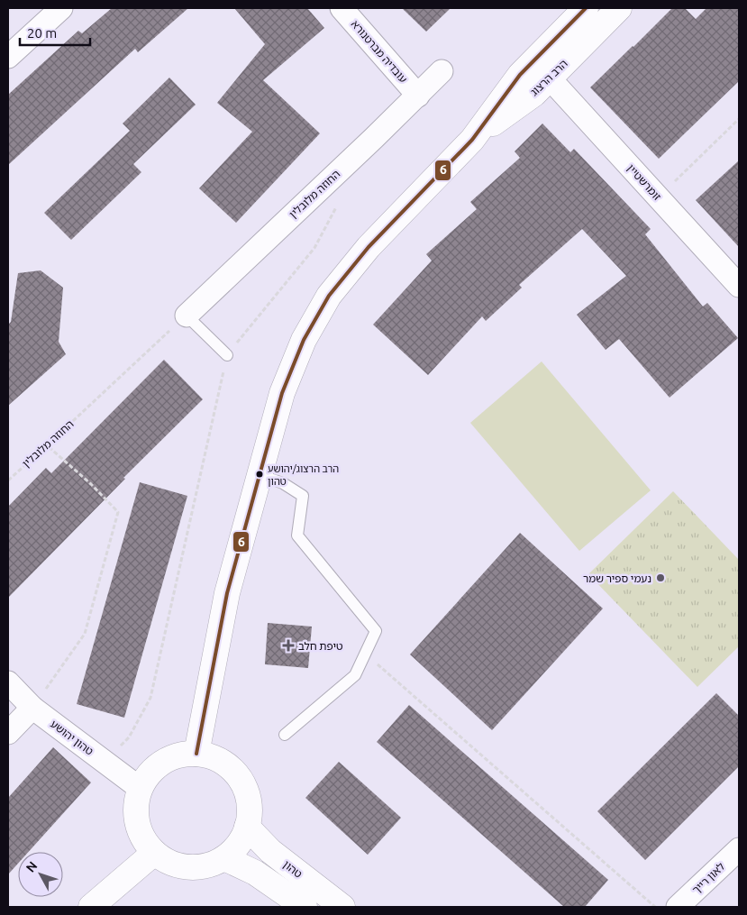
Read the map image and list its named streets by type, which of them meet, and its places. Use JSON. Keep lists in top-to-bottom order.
{
  "streets": {
    "street": [
      "עובדיה מברטנורא",
      "הרב הרצוג",
      "זומרשטיין",
      "החוזה מלובלין",
      "טהון יהושע",
      "טהון",
      "לאון רייך"
    ]
  },
  "crossings": [
    ["עובדיה מברטנורא", "החוזה מלובלין"],
    ["הרב הרצוג", "זומרשטיין"],
    ["הרב הרצוג", "טהון יהושע"],
    ["הרב הרצוג", "טהון"],
    ["טהון יהושע", "טהון"]
  ],
  "places": {
    "other": ["הרב הרצוג/יהושע טהון", "נעמי ספיר שמר"],
    "health": ["טיפת חלב"]
  },
  "lines": ["transit line 6"],
  "scale_bar": "20 m",
  "north": "top left"
}
